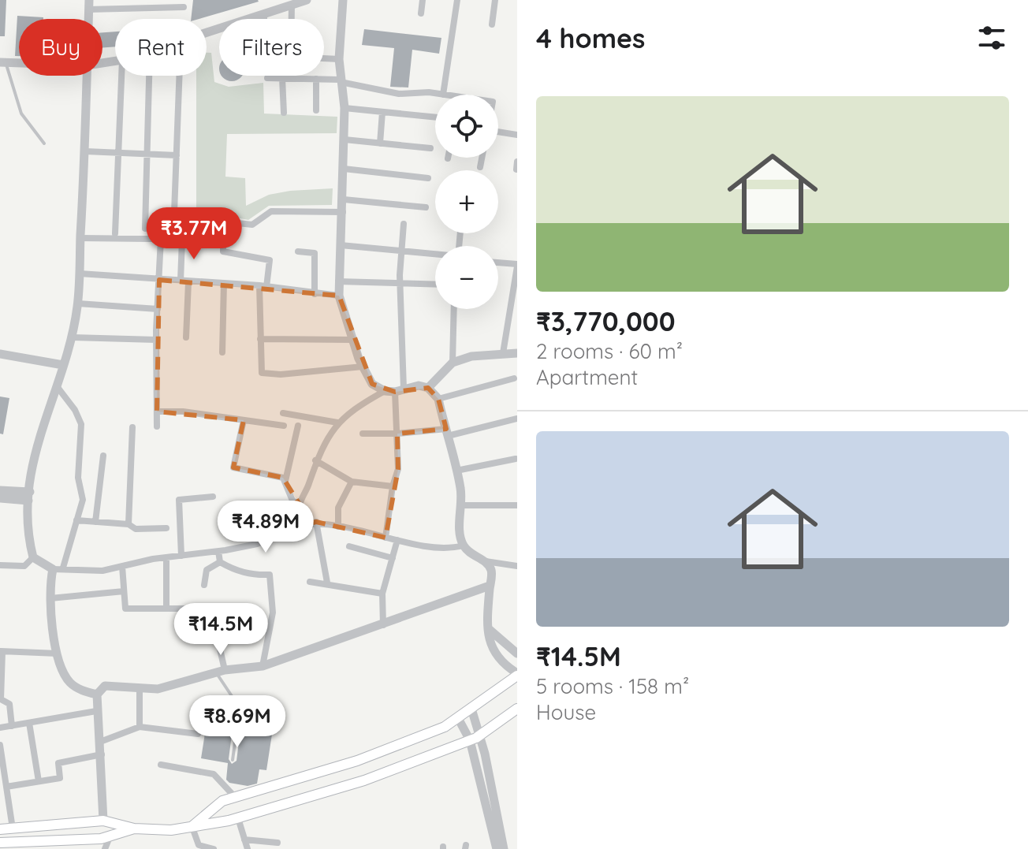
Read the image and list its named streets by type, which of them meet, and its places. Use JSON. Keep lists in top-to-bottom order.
{
  "page": {
    "heading": "4 homes",
    "chip": ["Buy", "Rent", "Filters"],
    "list": [
      {
        "name": "₹3,770,000",
        "note": "2 rooms · 60 m² · Apartment"
      },
      {
        "name": "₹14.5M",
        "note": "5 rooms · 158 m² · House"
      }
    ],
    "map_buttons": ["+", "−"],
    "price": [
      "₹3.77M",
      "₹4.89M",
      "₹14.5M",
      "₹8.69M"
    ]
  }
}
